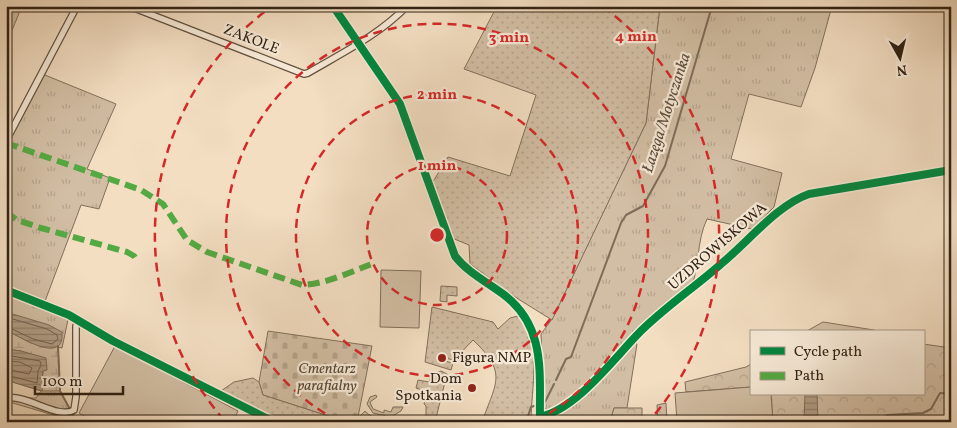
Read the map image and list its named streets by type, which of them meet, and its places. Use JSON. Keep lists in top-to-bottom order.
{
  "streets": {
    "street": ["ZAKOLE", "UZDROWISKOWA"]
  },
  "water": ["Łazęga/Motyczanka"],
  "parks": ["Cmentarz parafialny"],
  "places": ["Figura NMP", "Dom Spotkania"],
  "legend": ["Cycle path", "Path"],
  "scale_bar": "100 m",
  "north": "bottom",
  "rings": [
    "4 min",
    "3 min",
    "2 min",
    "1 min"
  ]
}
